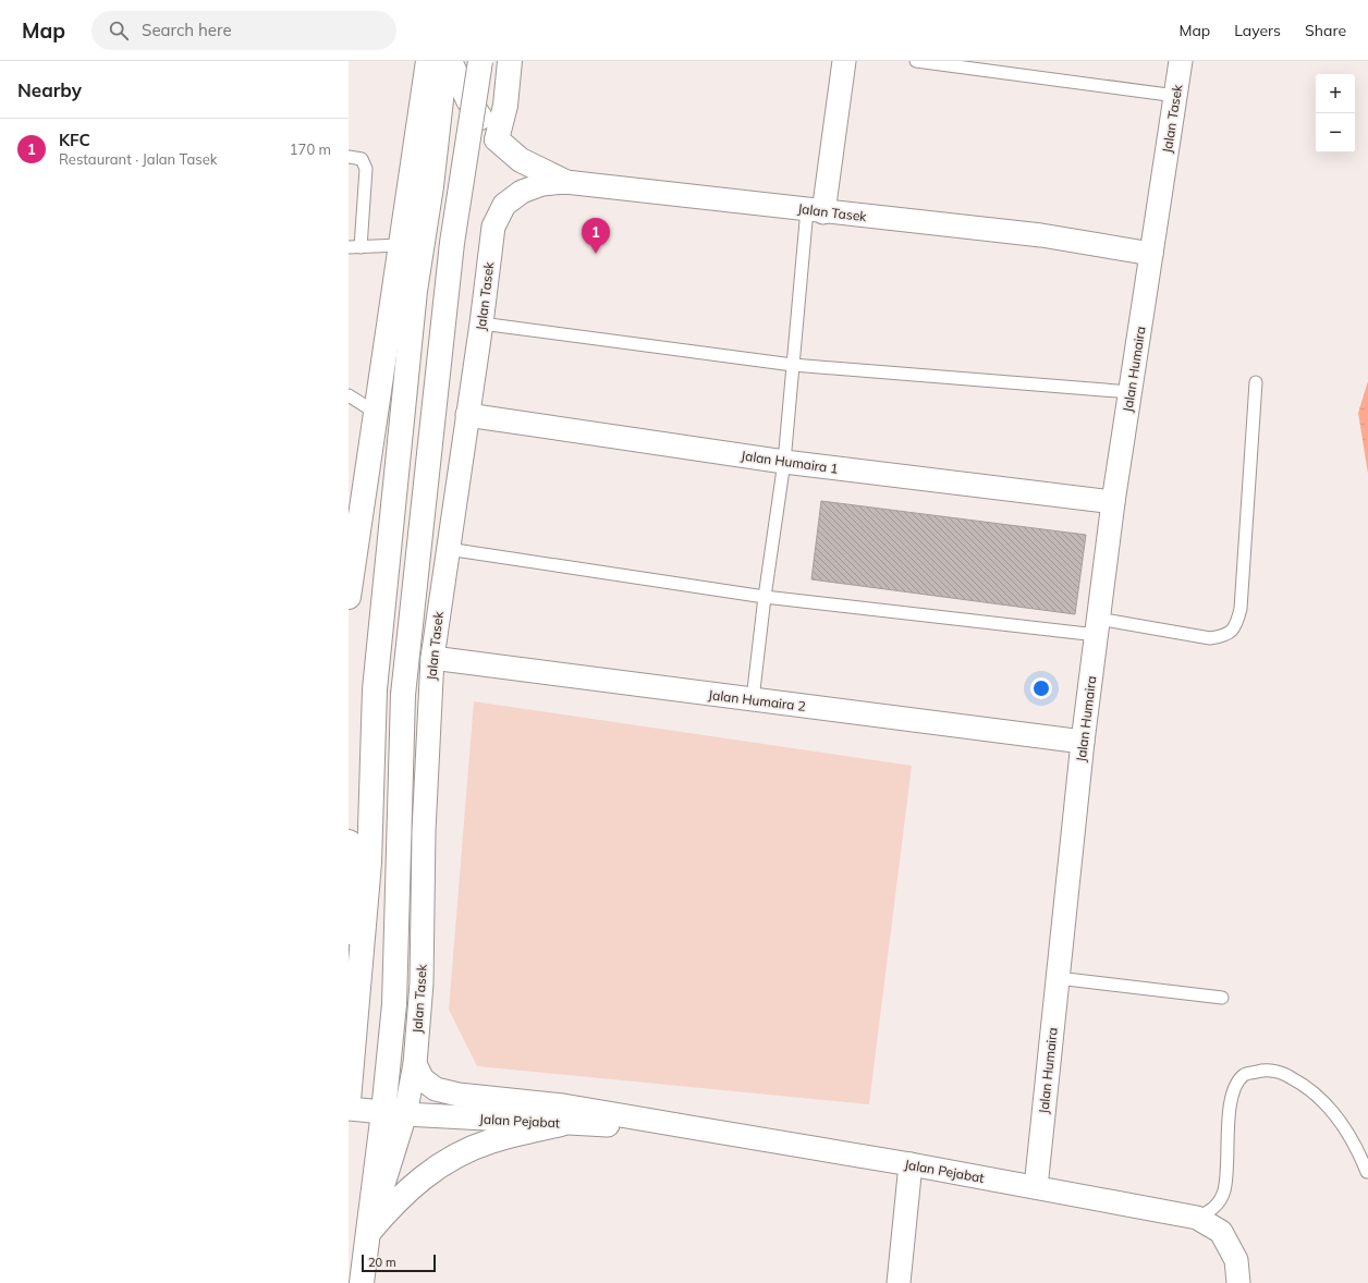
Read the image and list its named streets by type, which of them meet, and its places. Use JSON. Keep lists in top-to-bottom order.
{
  "streets": {
    "street": [
      "Jalan Tasek",
      "Jalan Humaira",
      "Jalan Humaira 1",
      "Jalan Humaira 2",
      "Jalan Pejabat"
    ]
  },
  "crossings": [
    ["Jalan Tasek", "Jalan Humaira"],
    ["Jalan Tasek", "Jalan Humaira 1"],
    ["Jalan Tasek", "Jalan Humaira 2"],
    ["Jalan Tasek", "Jalan Pejabat"],
    ["Jalan Humaira", "Jalan Humaira 1"],
    ["Jalan Humaira", "Jalan Humaira 2"],
    ["Jalan Humaira", "Jalan Pejabat"]
  ],
  "scale_bar": "20 m",
  "page": {
    "header": "Map",
    "search": "Search here",
    "nav": ["Map", "Layers", "Share"],
    "heading": "Nearby",
    "map_buttons": ["+", "−"],
    "list": [
      {
        "mark": "1",
        "name": "KFC",
        "note": "Restaurant · Jalan Tasek",
        "value": "170 m"
      }
    ],
    "pins": "1",
    "scale": "20 m"
  }
}
